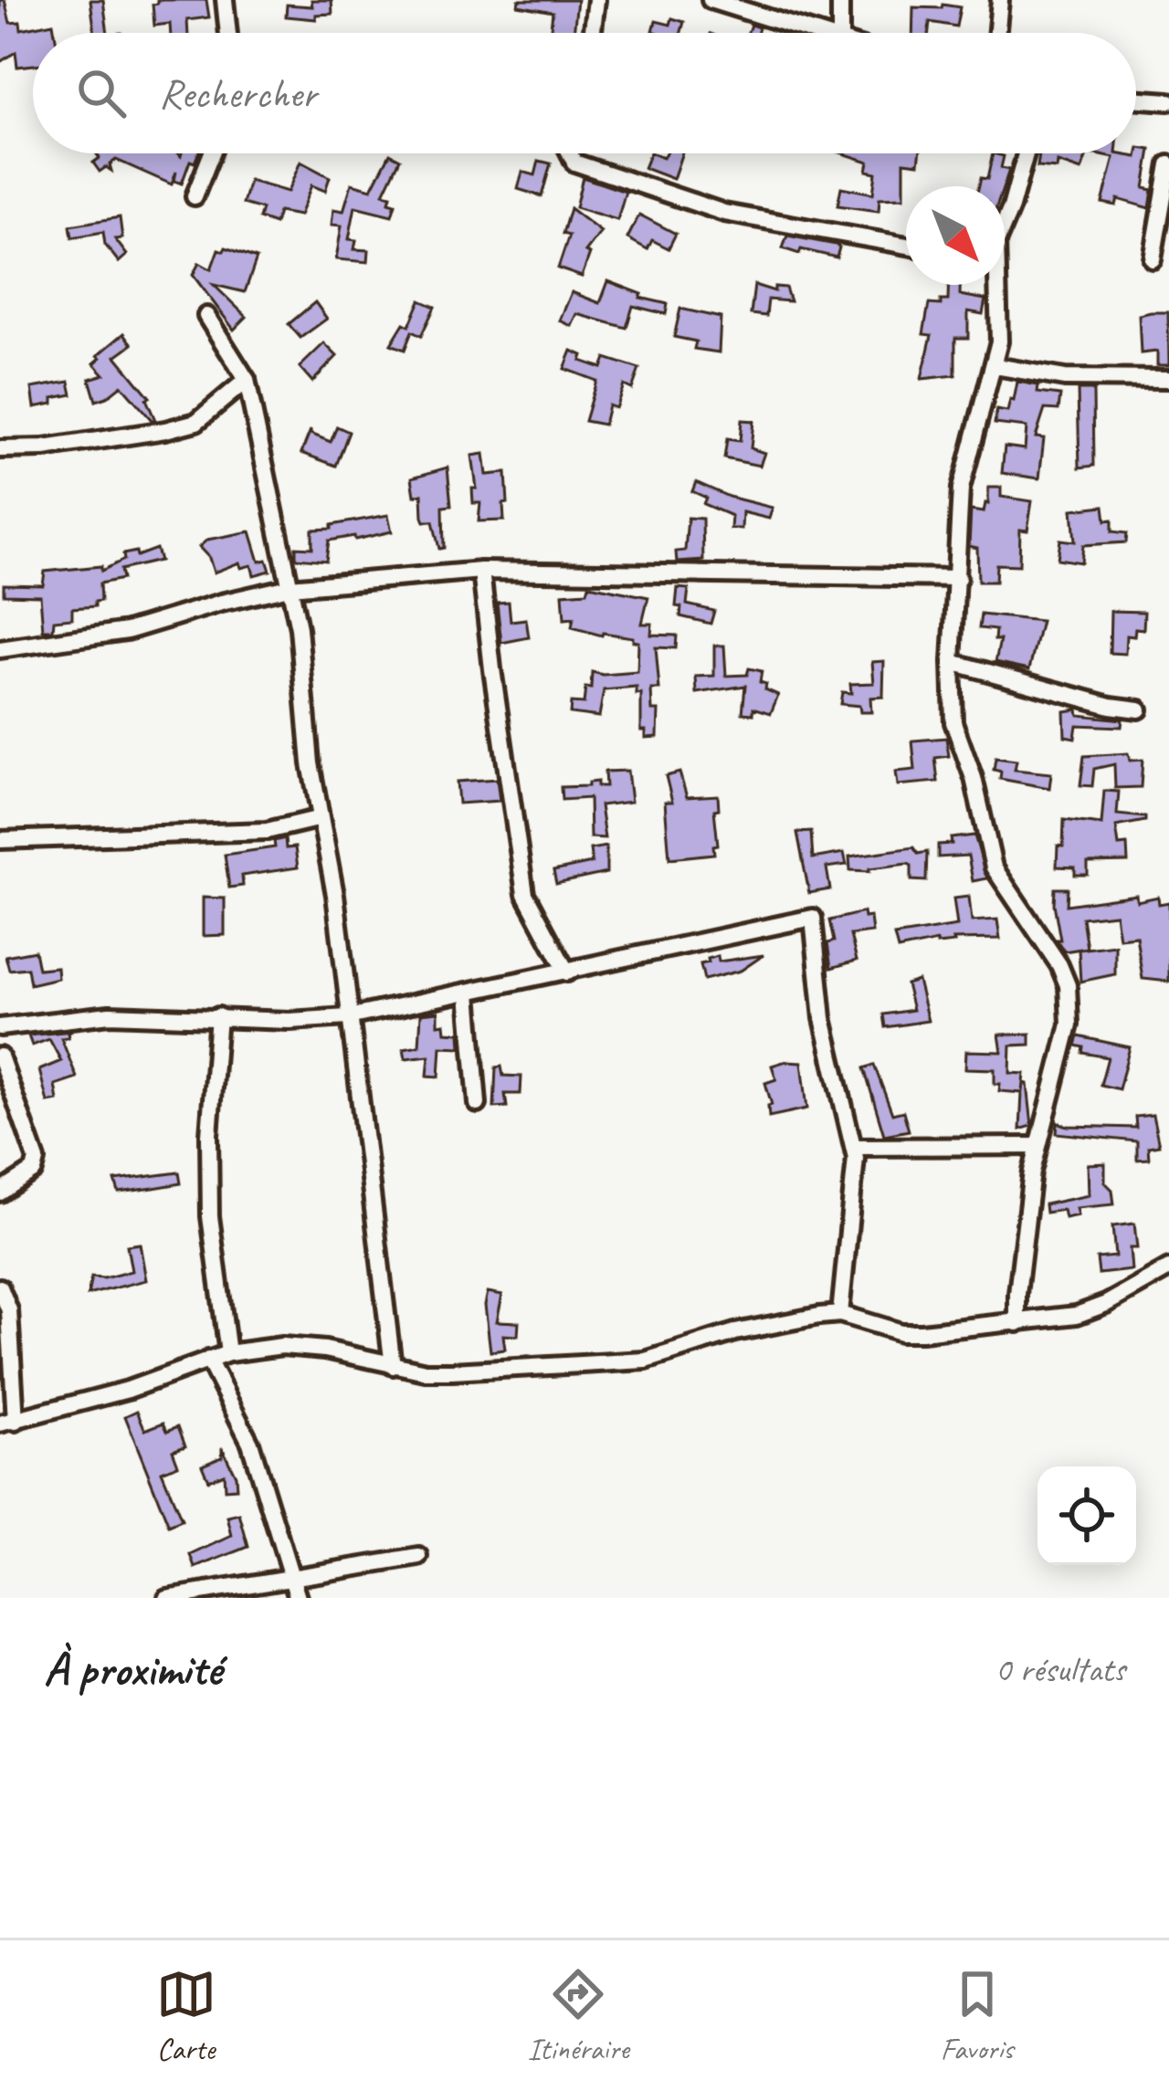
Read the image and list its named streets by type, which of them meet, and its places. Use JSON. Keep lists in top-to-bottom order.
{
  "north": "bottom right",
  "page": {
    "search": "Rechercher",
    "heading": ["À proximité", "0 résultats"],
    "nav": ["Carte", "Itinéraire", "Favoris"]
  }
}
